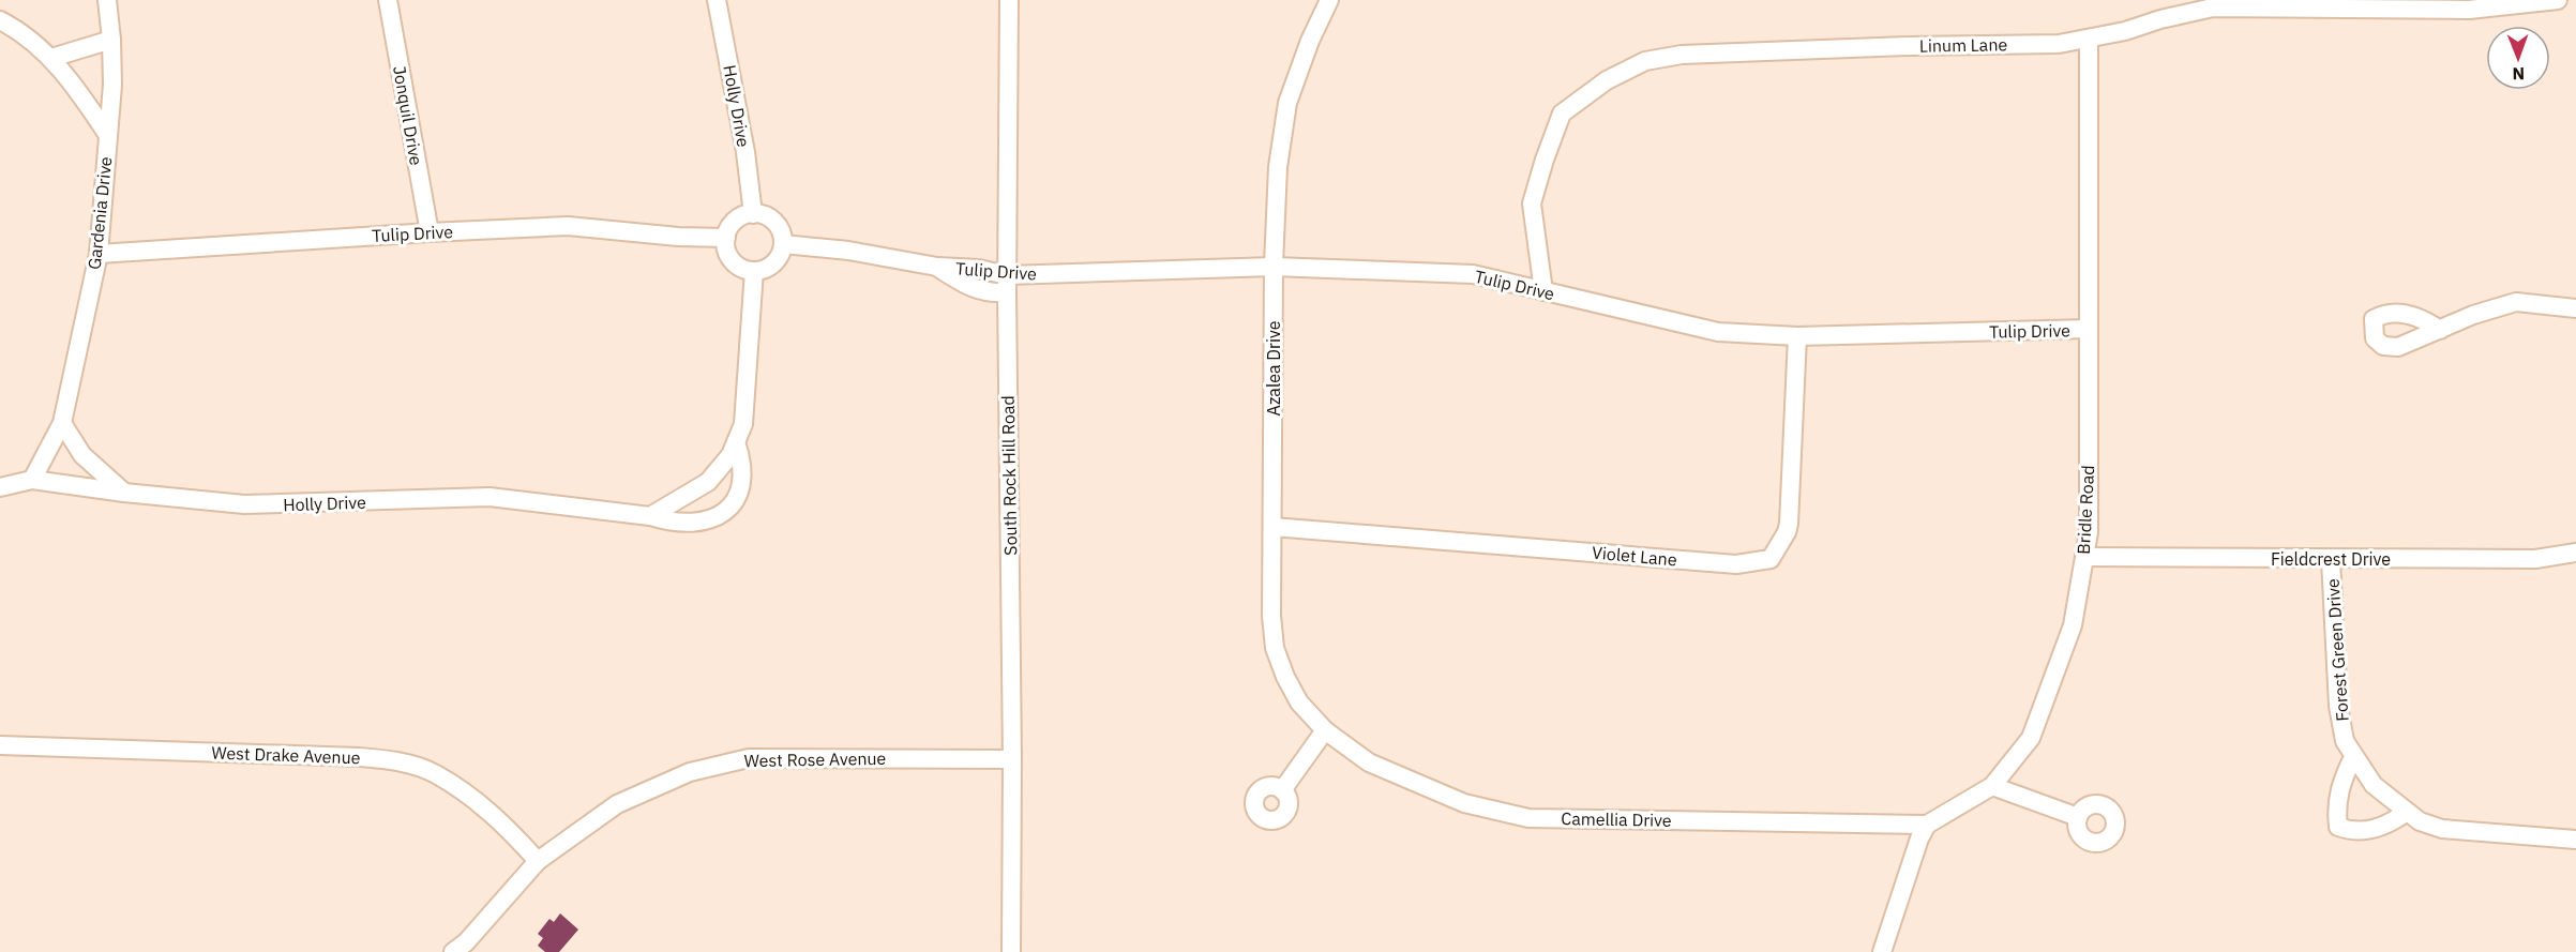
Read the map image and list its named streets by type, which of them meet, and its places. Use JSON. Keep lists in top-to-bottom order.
{
  "streets": {
    "street": [
      "Linum Lane",
      "Holly Drive",
      "Jonquil Drive",
      "Gardenia Drive",
      "Tulip Drive",
      "Azalea Drive",
      "South Rock Hill Road",
      "Bridle Road",
      "Violet Lane",
      "Fieldcrest Drive",
      "Forest Green Drive",
      "West Drake Avenue",
      "West Rose Avenue",
      "Camellia Drive"
    ]
  },
  "crossings": [
    ["Linum Lane", "Tulip Drive"],
    ["Linum Lane", "Bridle Road"],
    ["Holly Drive", "Gardenia Drive"],
    ["Holly Drive", "Tulip Drive"],
    ["Jonquil Drive", "Tulip Drive"],
    ["Gardenia Drive", "Tulip Drive"],
    ["Tulip Drive", "Azalea Drive"],
    ["Tulip Drive", "South Rock Hill Road"],
    ["Tulip Drive", "Bridle Road"],
    ["Tulip Drive", "Violet Lane"],
    ["Azalea Drive", "Violet Lane"],
    ["Azalea Drive", "Camellia Drive"],
    ["South Rock Hill Road", "West Rose Avenue"],
    ["Bridle Road", "Fieldcrest Drive"],
    ["Bridle Road", "Camellia Drive"],
    ["Fieldcrest Drive", "Forest Green Drive"],
    ["West Drake Avenue", "West Rose Avenue"]
  ],
  "north": "bottom"
}
